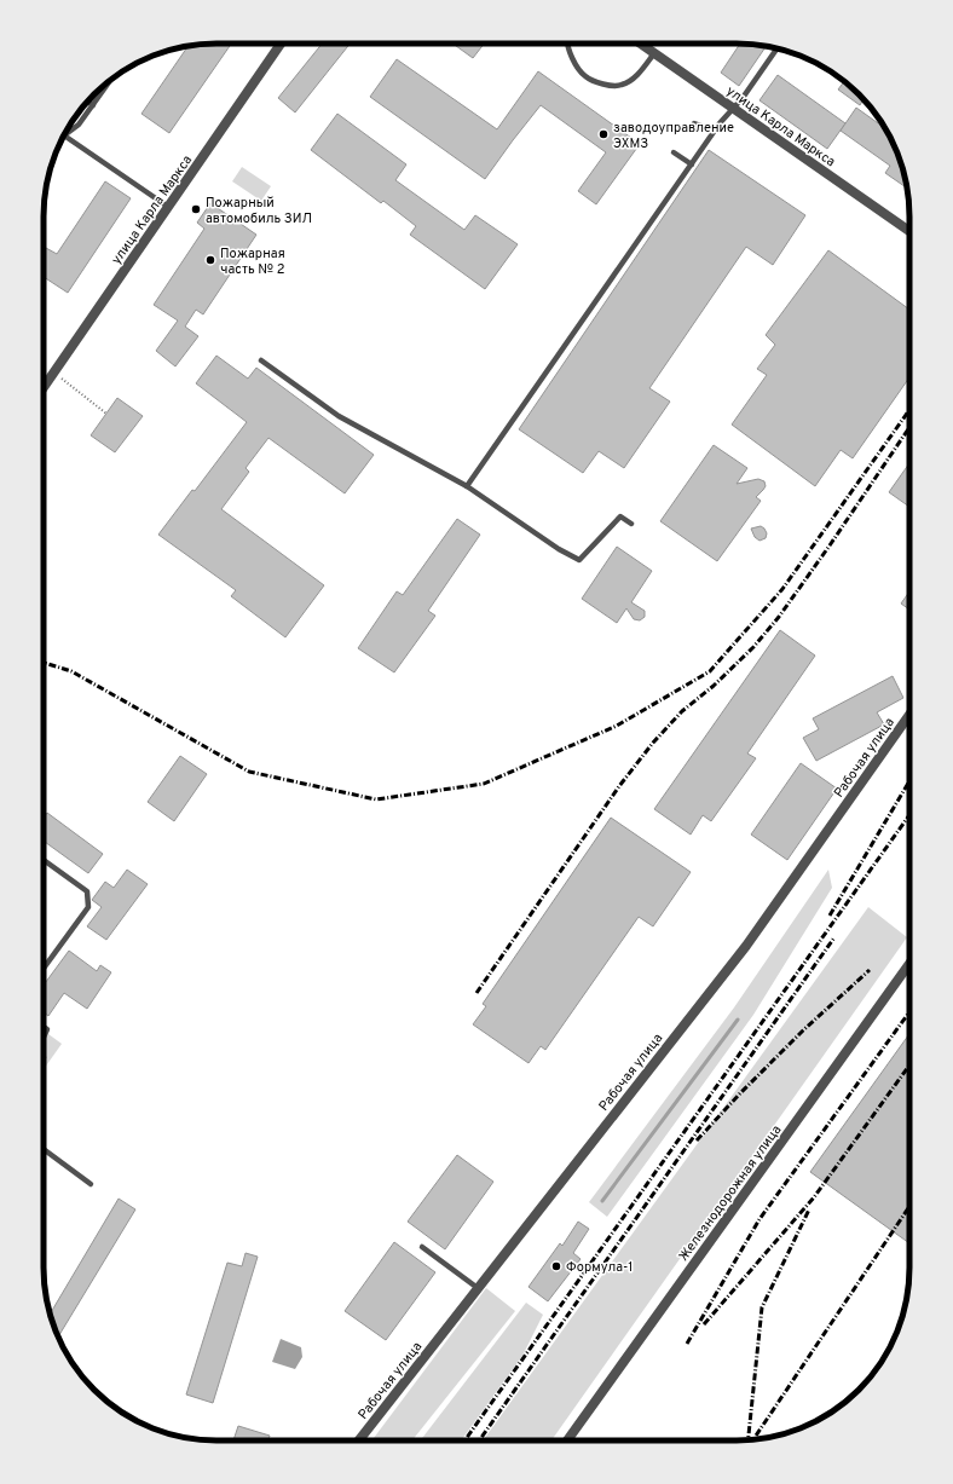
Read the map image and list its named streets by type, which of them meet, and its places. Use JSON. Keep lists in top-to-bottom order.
{
  "streets": {
    "street": ["улица Карла Маркса", "Рабочая улица", "Железнодорожная улица"]
  },
  "places": [
    "заводоуправление ЭХМЗ",
    "Пожарный автомобиль ЗИЛ",
    "Пожарная часть № 2",
    "Формула-1"
  ]
}
